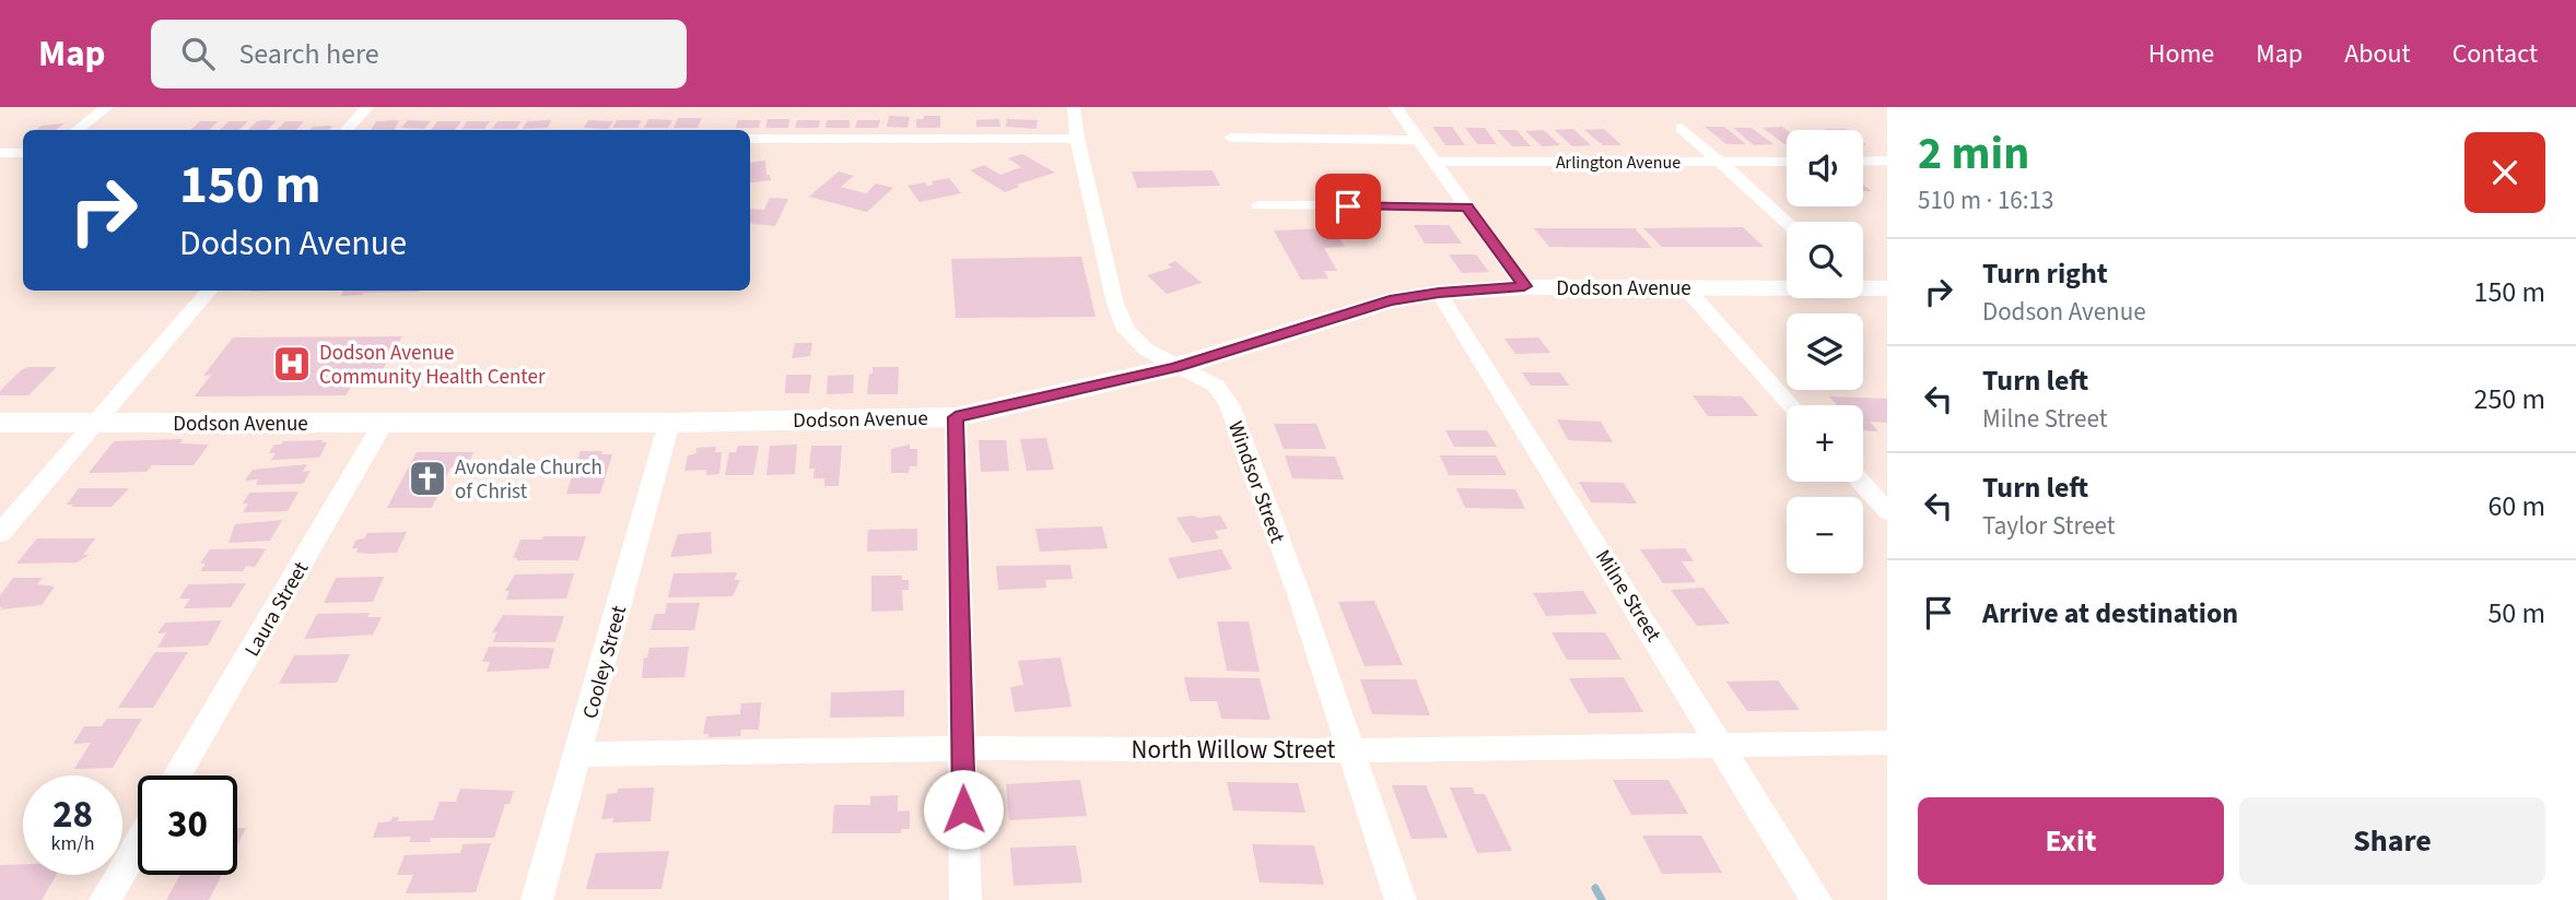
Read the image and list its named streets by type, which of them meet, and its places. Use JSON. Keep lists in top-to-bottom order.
{
  "streets": {
    "main road": ["Dodson Avenue"],
    "street": [
      "Arlington Avenue",
      "Windsor Street",
      "Milne Street",
      "Laura Street",
      "Cooley Street",
      "North Willow Street"
    ]
  },
  "crossings": [
    ["Dodson Avenue", "Windsor Street"],
    ["Dodson Avenue", "Milne Street"],
    ["Dodson Avenue", "Laura Street"],
    ["Dodson Avenue", "Cooley Street"],
    ["Windsor Street", "North Willow Street"],
    ["Milne Street", "North Willow Street"],
    ["Cooley Street", "North Willow Street"]
  ],
  "places": {
    "hospital": ["Dodson Avenue Community Health Center"],
    "church": ["Avondale Church of Christ"]
  },
  "page": {
    "header": "Map",
    "search": "Search here",
    "nav": [
      "Home",
      "Map",
      "About",
      "Contact"
    ],
    "heading": ["2 min", "510 m · 16:13"],
    "map_buttons": ["+", "−"],
    "turn": ["150 m", "Dodson Avenue"],
    "list": [
      {
        "name": "Turn right",
        "note": "Dodson Avenue",
        "value": "150 m"
      },
      {
        "name": "Turn left",
        "note": "Milne Street",
        "value": "250 m"
      },
      {
        "name": "Turn left",
        "note": "Taylor Street",
        "value": "60 m"
      },
      {
        "name": "Arrive at destination",
        "value": "50 m"
      }
    ],
    "speed": "28 km/h",
    "limit": "30",
    "buttons": ["Exit", "Share"]
  }
}
